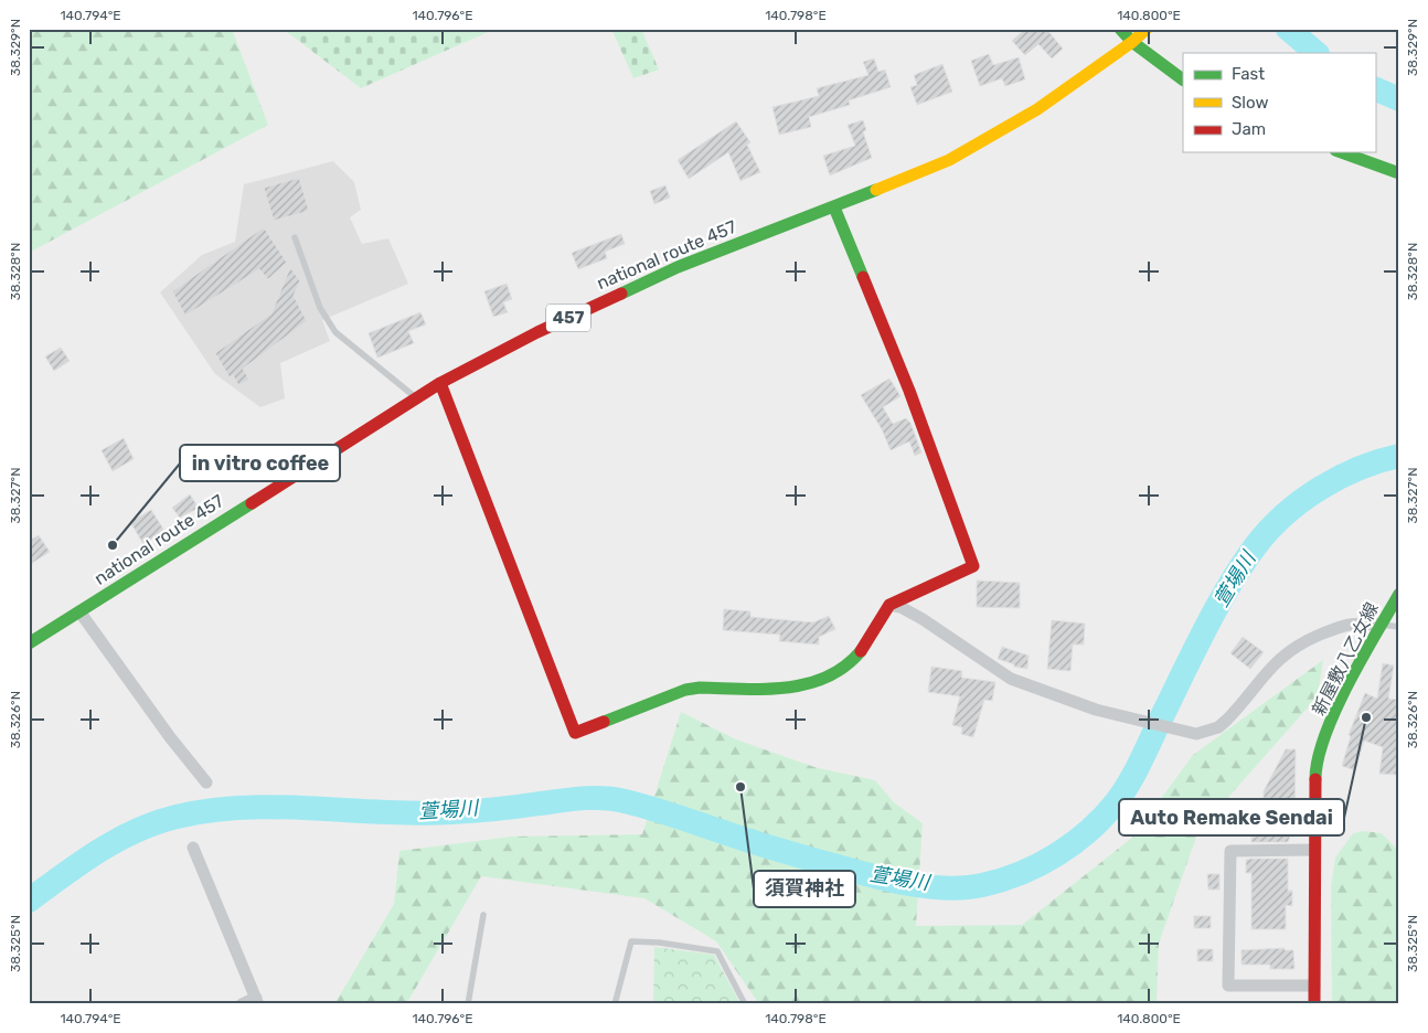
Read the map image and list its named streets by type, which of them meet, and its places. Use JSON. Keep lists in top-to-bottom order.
{
  "streets": {
    "main road": ["national route 457", "457", "新屋敷八乙女線"]
  },
  "crossings": [
    ["national route 457", "457"]
  ],
  "water": ["萱場川"],
  "places": ["in vitro coffee", "Auto Remake Sendai", "須賀神社"],
  "legend": ["Fast", "Slow", "Jam"],
  "coordinates": [
    "140.794°E",
    "140.796°E",
    "140.798°E",
    "140.800°E",
    "38.329°N",
    "38.328°N",
    "38.327°N",
    "38.326°N",
    "38.325°N"
  ]
}
